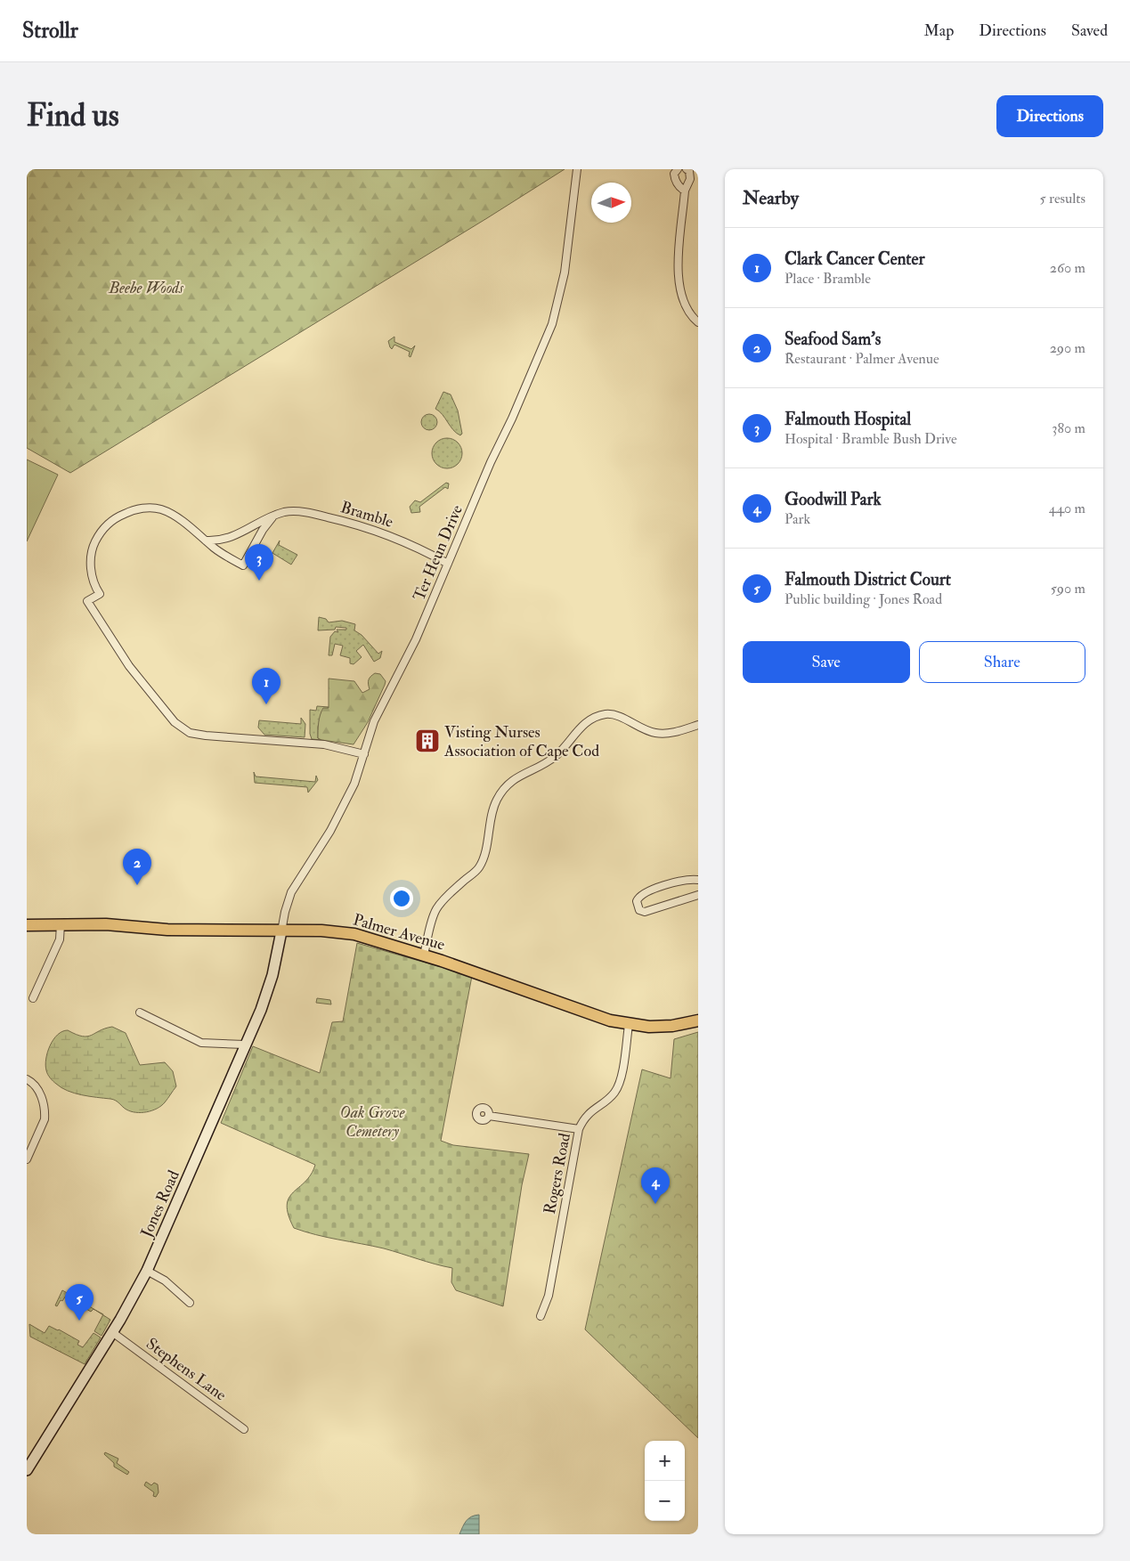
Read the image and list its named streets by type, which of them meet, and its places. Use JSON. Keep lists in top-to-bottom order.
{
  "streets": {
    "highway": ["Palmer Avenue"],
    "main road": ["Jones Road"],
    "street": [
      "Bramble",
      "Ter Heun Drive",
      "Rogers Road",
      "Stephens Lane"
    ]
  },
  "crossings": [
    ["Bramble", "Ter Heun Drive"],
    ["Ter Heun Drive", "Palmer Avenue"],
    ["Ter Heun Drive", "Jones Road"],
    ["Palmer Avenue", "Rogers Road"],
    ["Palmer Avenue", "Jones Road"],
    ["Jones Road", "Stephens Lane"]
  ],
  "parks": ["Beebe Woods", "Oak Grove Cemetery"],
  "places": {
    "building": ["Visting Nurses Association of Cape Cod"]
  },
  "north": "right",
  "page": {
    "header": "Strollr",
    "nav": ["Map", "Directions", "Saved"],
    "buttons": [
      "Directions",
      ["Save", "Share"]
    ],
    "title": "Find us",
    "heading": ["Nearby", "5 results"],
    "list": [
      {
        "mark": "1",
        "name": "Clark Cancer Center",
        "note": "Place · Bramble",
        "value": "260 m"
      },
      {
        "mark": "2",
        "name": "Seafood Sam's",
        "note": "Restaurant · Palmer Avenue",
        "value": "290 m"
      },
      {
        "mark": "3",
        "name": "Falmouth Hospital",
        "note": "Hospital · Bramble Bush Drive",
        "value": "380 m"
      },
      {
        "mark": "4",
        "name": "Goodwill Park",
        "note": "Park",
        "value": "440 m"
      },
      {
        "mark": "5",
        "name": "Falmouth District Court",
        "note": "Public building · Jones Road",
        "value": "590 m"
      }
    ],
    "pins": [
      "3",
      "1",
      "2",
      "4",
      "5"
    ],
    "map_buttons": ["+", "−"]
  }
}
